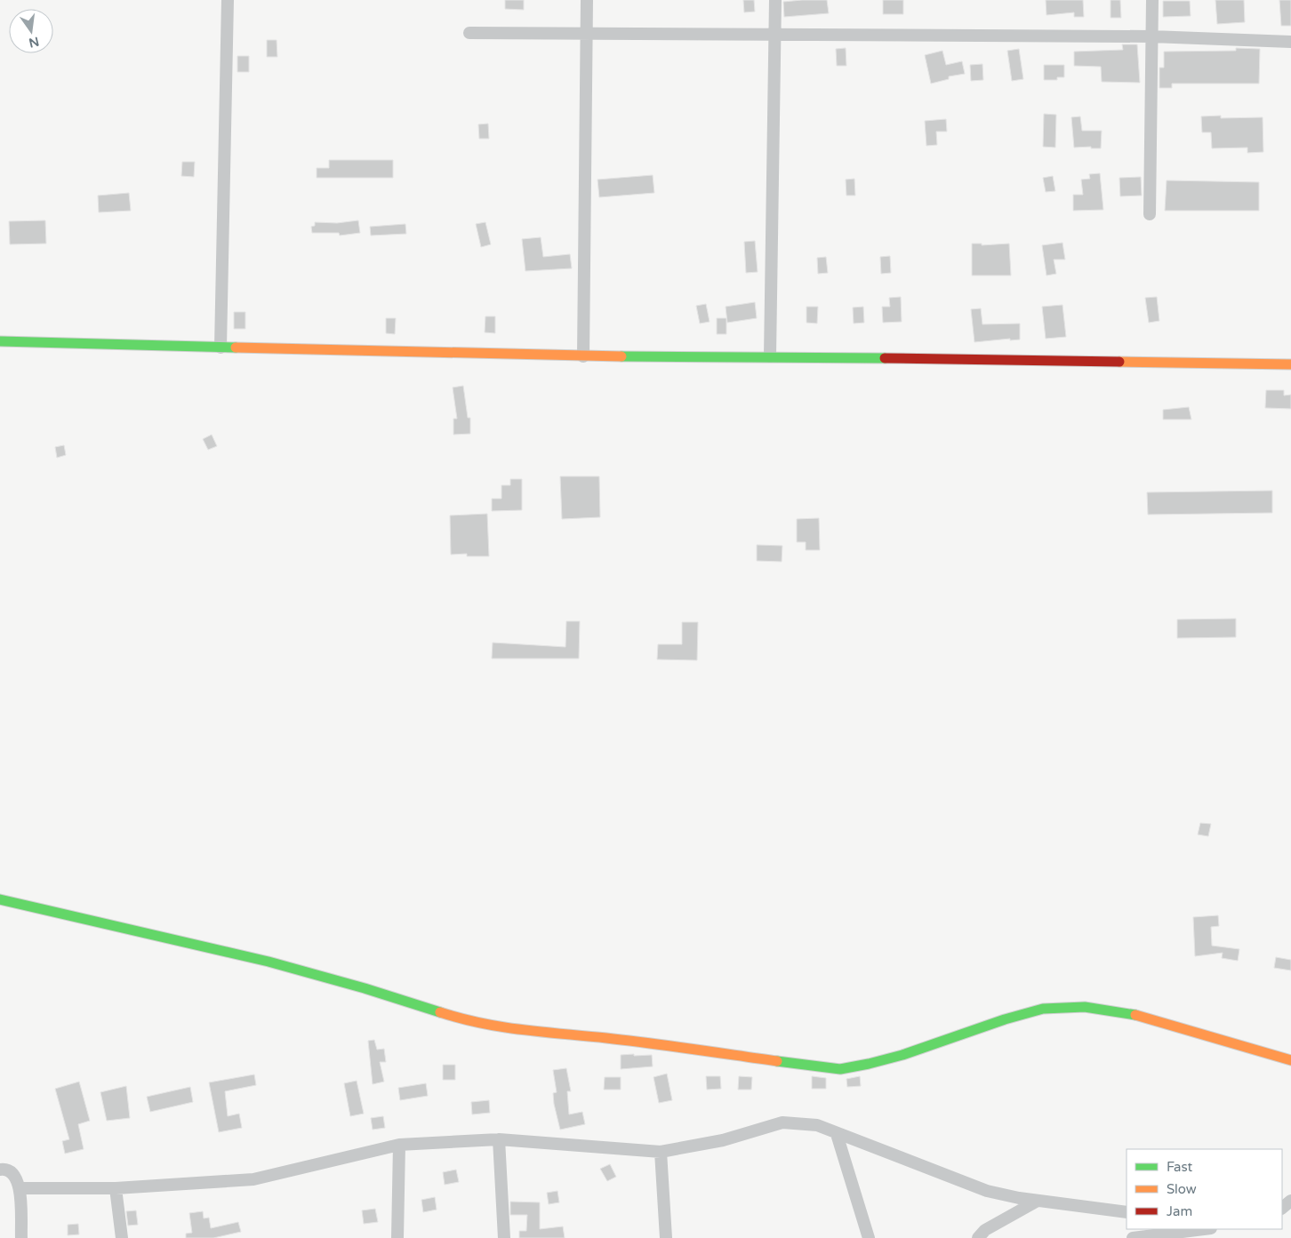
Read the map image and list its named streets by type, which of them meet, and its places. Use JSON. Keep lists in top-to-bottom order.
{
  "legend": ["Fast", "Slow", "Jam"],
  "north": "bottom"
}
